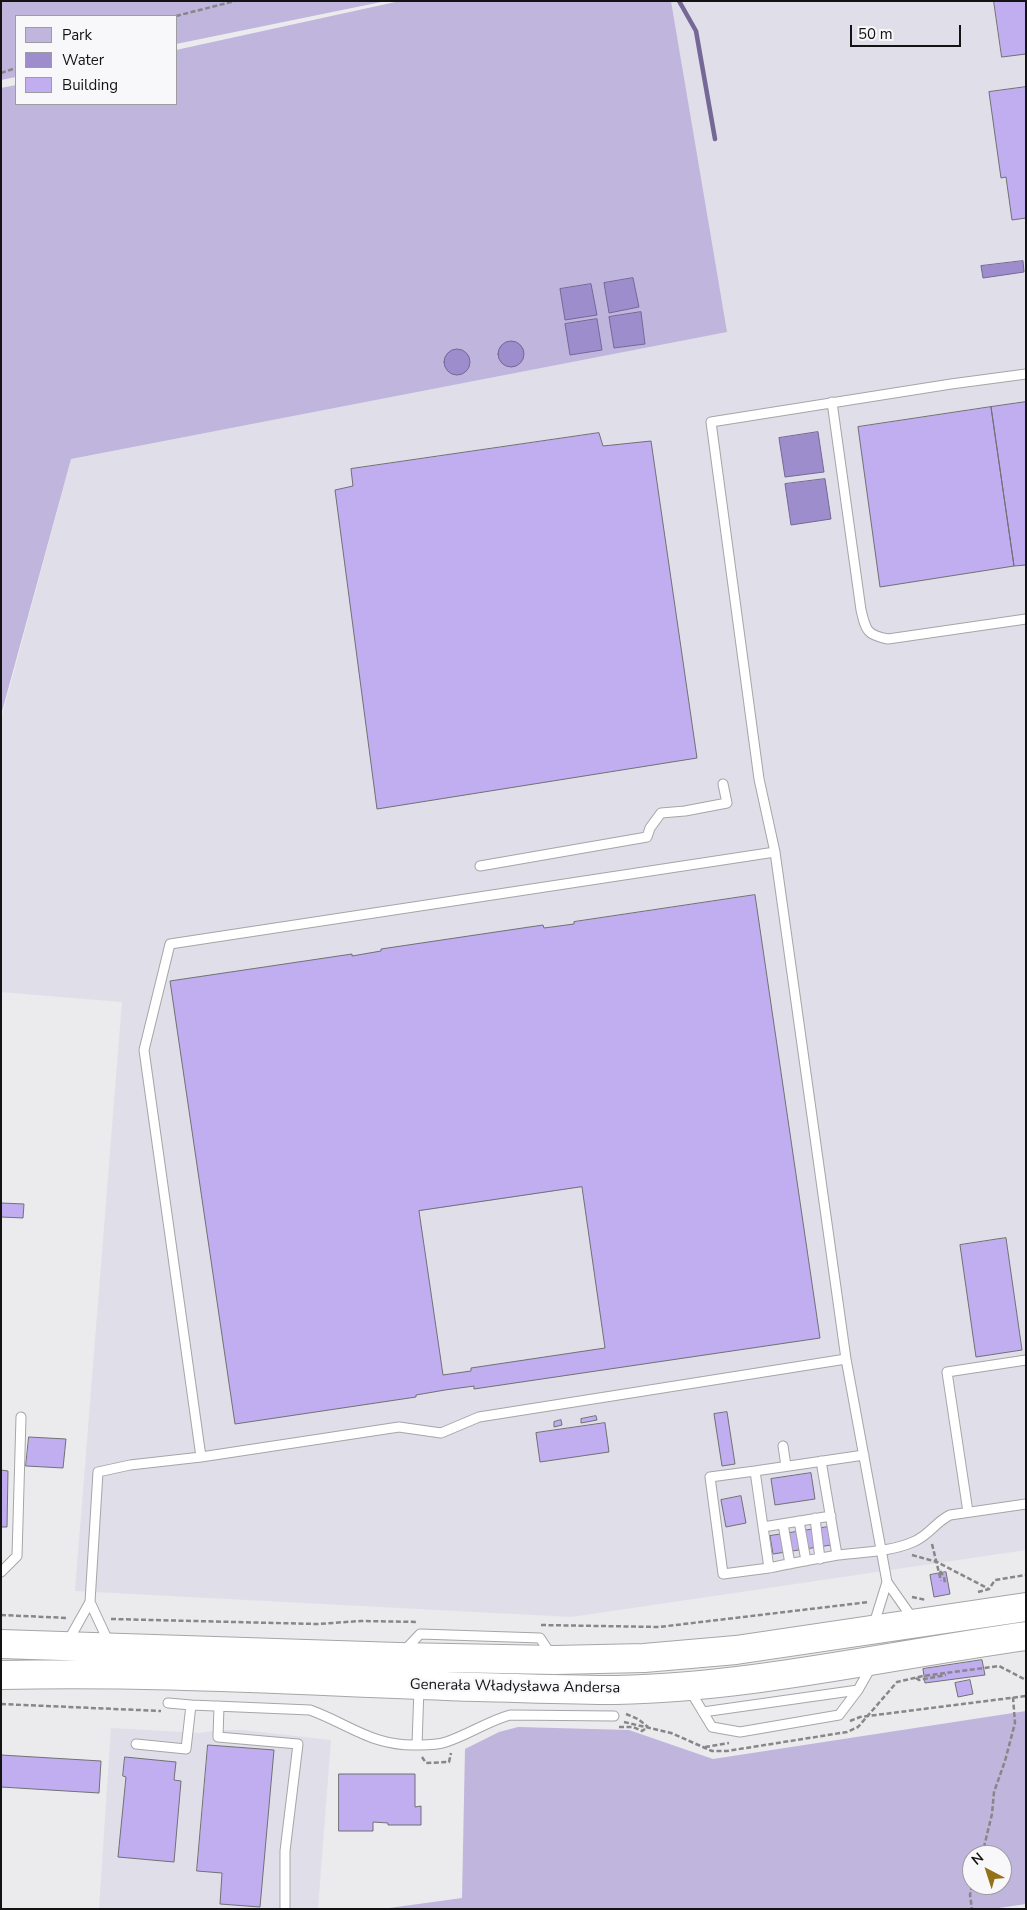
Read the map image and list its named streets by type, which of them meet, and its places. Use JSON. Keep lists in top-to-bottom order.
{
  "streets": {
    "highway": ["Generała Władysława Andersa"]
  },
  "legend": ["Park", "Water", "Building"],
  "scale_bar": "50 m",
  "north": "top left"
}
